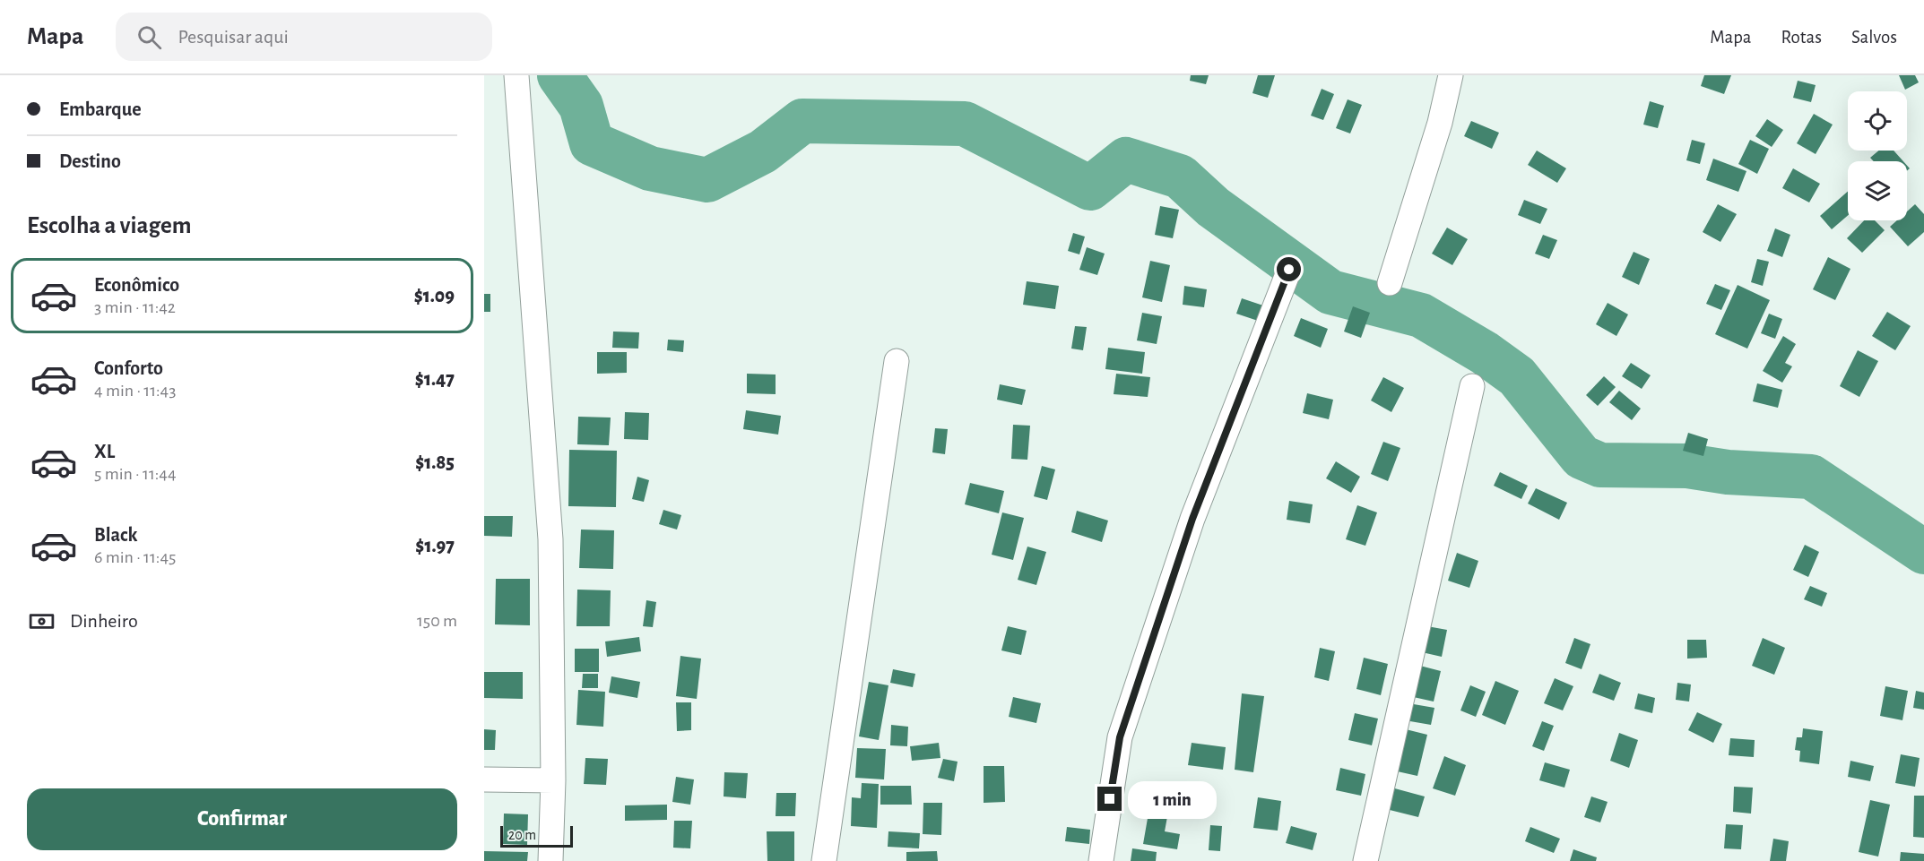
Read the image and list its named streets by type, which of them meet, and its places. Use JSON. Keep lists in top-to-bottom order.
{
  "scale_bar": "20 m",
  "page": {
    "header": "Mapa",
    "search": "Pesquisar aqui",
    "nav": ["Mapa", "Rotas", "Salvos"],
    "banner": ["Embarque", "Destino"],
    "heading": "Escolha a viagem",
    "list": [
      {
        "name": "Econômico",
        "note": "3 min · 11:42",
        "value": "$1.09"
      },
      {
        "name": "Conforto",
        "note": "4 min · 11:43",
        "value": "$1.47"
      },
      {
        "name": "XL",
        "note": "5 min · 11:44",
        "value": "$1.85"
      },
      {
        "name": "Black",
        "note": "6 min · 11:45",
        "value": "$1.97"
      }
    ],
    "pay": ["Dinheiro", "150 m"],
    "buttons": "Confirmar",
    "bubble": "1 min",
    "scale": "20 m"
  }
}
